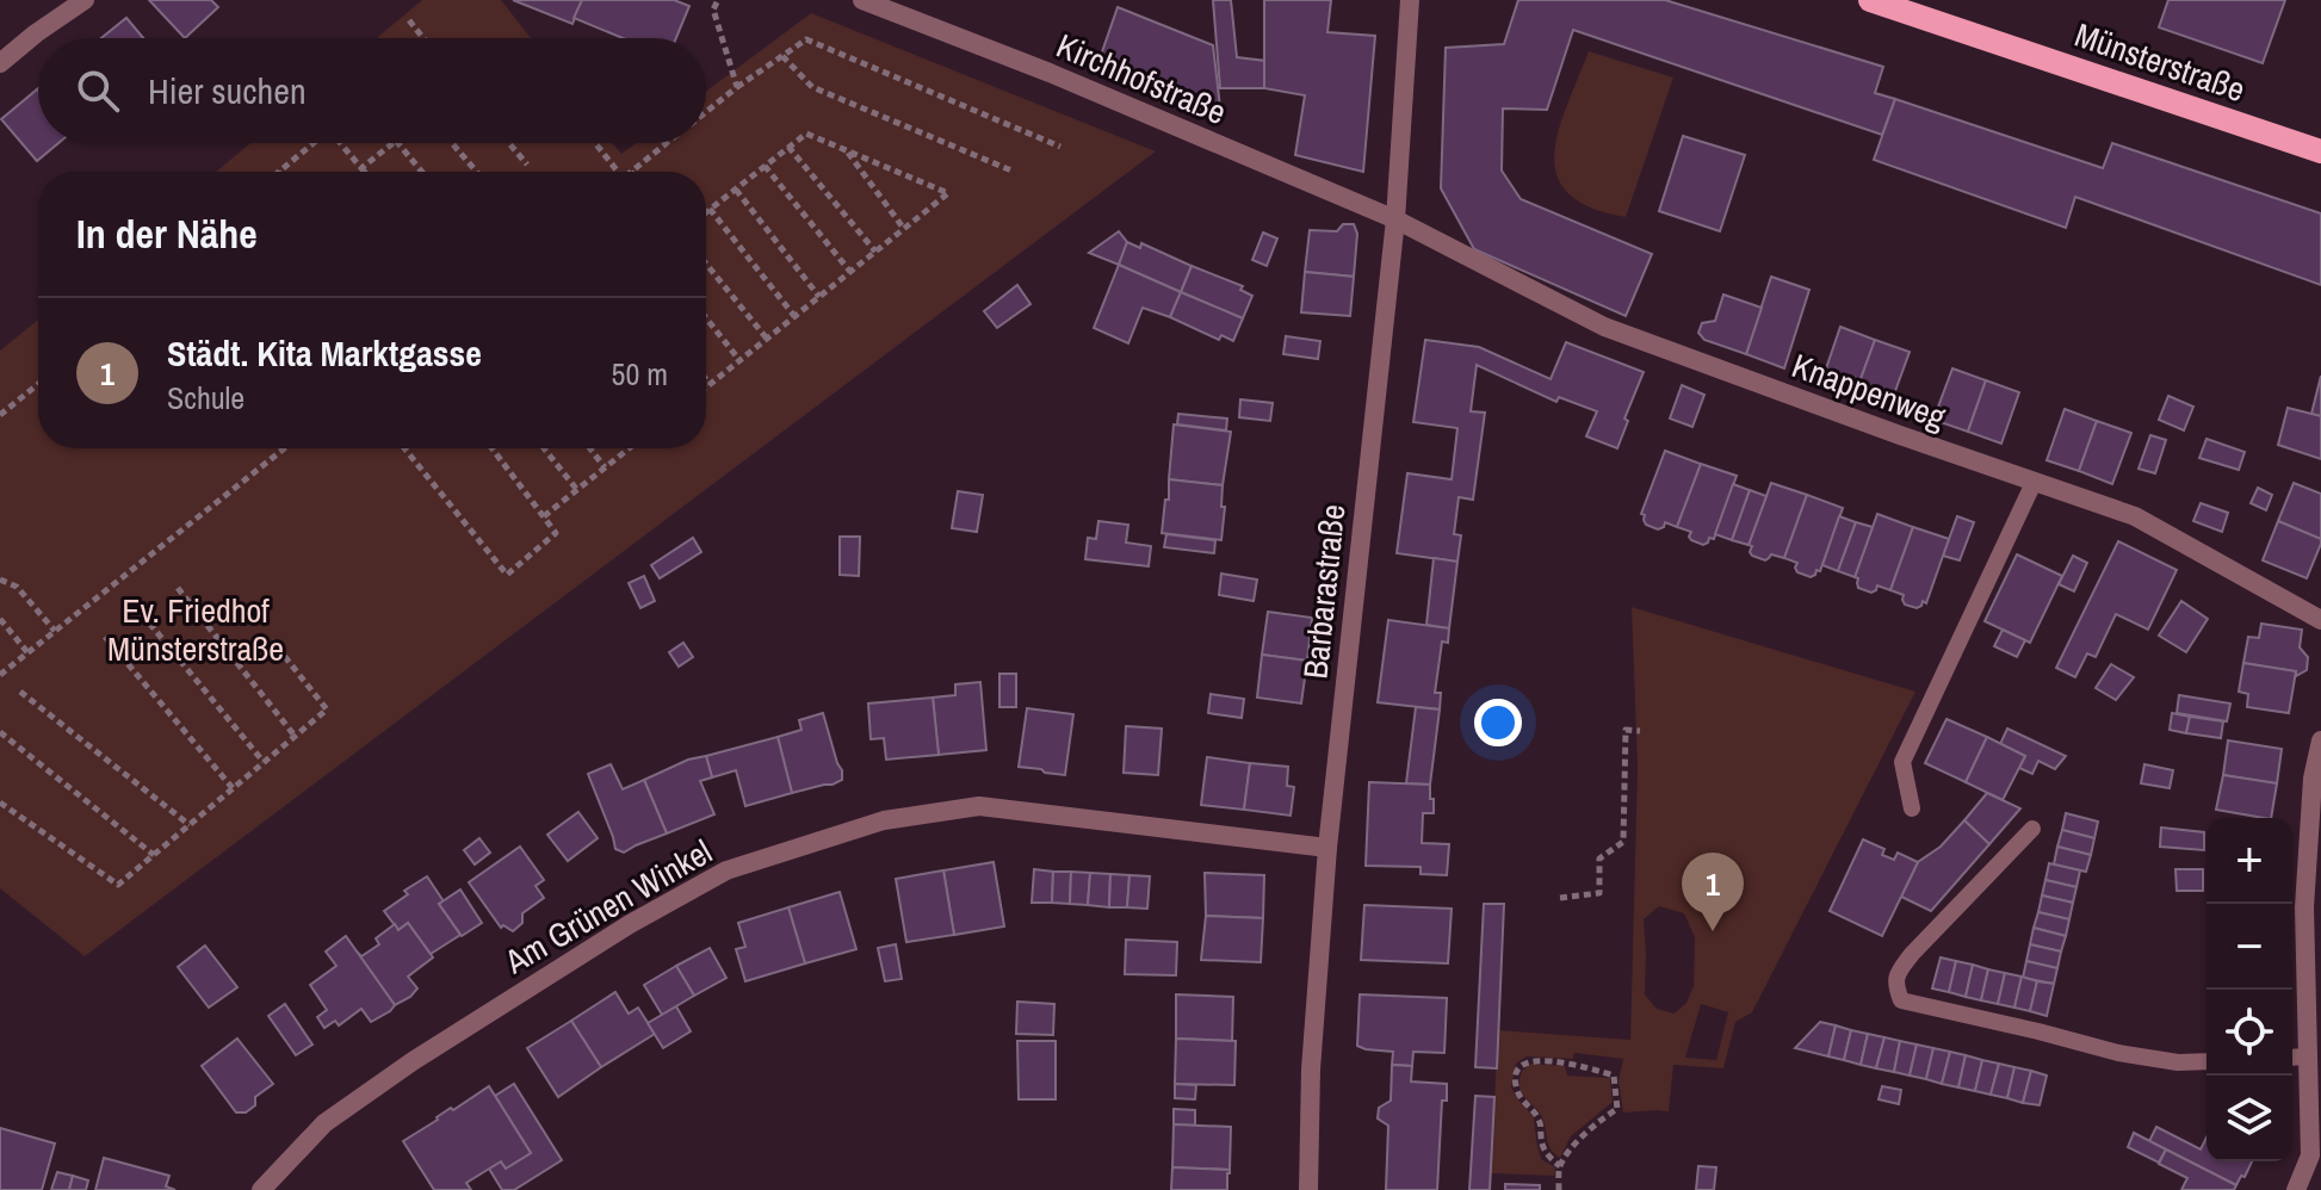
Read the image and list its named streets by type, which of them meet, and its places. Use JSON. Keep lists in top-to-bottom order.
{
  "streets": {
    "main road": ["Münsterstraße"],
    "street": [
      "Kirchhofstraße",
      "Knappenweg",
      "Barbarastraße",
      "Am Grünen Winkel"
    ]
  },
  "crossings": [
    ["Kirchhofstraße", "Knappenweg"],
    ["Kirchhofstraße", "Barbarastraße"],
    ["Knappenweg", "Barbarastraße"],
    ["Barbarastraße", "Am Grünen Winkel"]
  ],
  "parks": ["Ev. Friedhof Münsterstraße"],
  "page": {
    "search": "Hier suchen",
    "heading": "In der Nähe",
    "list": [
      {
        "mark": "1",
        "name": "Städt. Kita Marktgasse",
        "note": "Schule",
        "value": "50 m"
      }
    ],
    "map_buttons": ["+", "−"],
    "pins": "1"
  }
}
